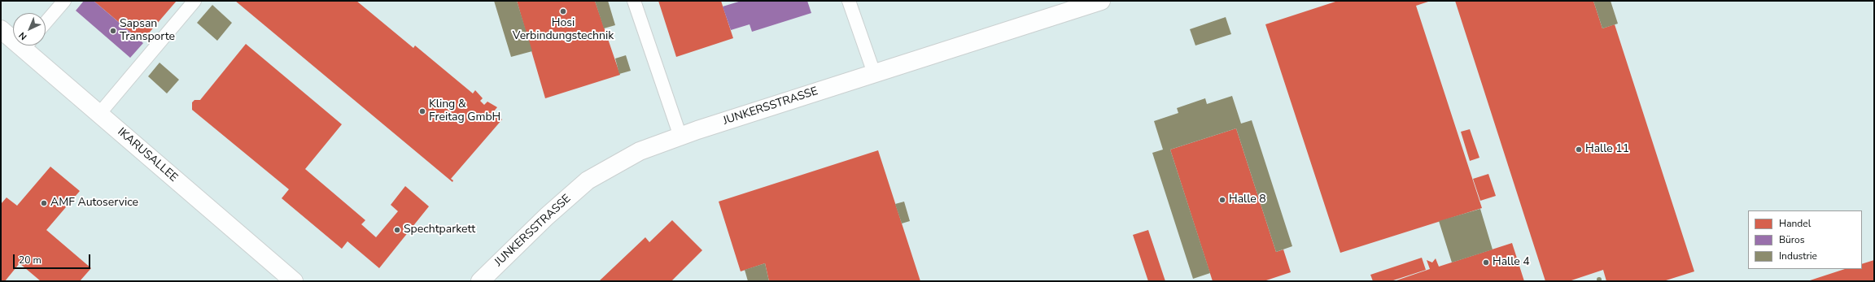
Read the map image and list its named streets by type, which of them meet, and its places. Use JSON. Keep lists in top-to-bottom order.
{
  "streets": {
    "street": ["JUNKERSSTRASSE", "IKARUSALLEE"]
  },
  "places": [
    "Hosi Verbindungstechnik",
    "Sapsan Transporte",
    "Kling & Freitag GmbH",
    "Halle 11",
    "Halle 8",
    "AMF Autoservice",
    "Spechtparkett",
    "Halle 4"
  ],
  "legend": ["Handel", "Büros", "Industrie"],
  "scale_bar": "20 m",
  "north": "bottom left"
}
